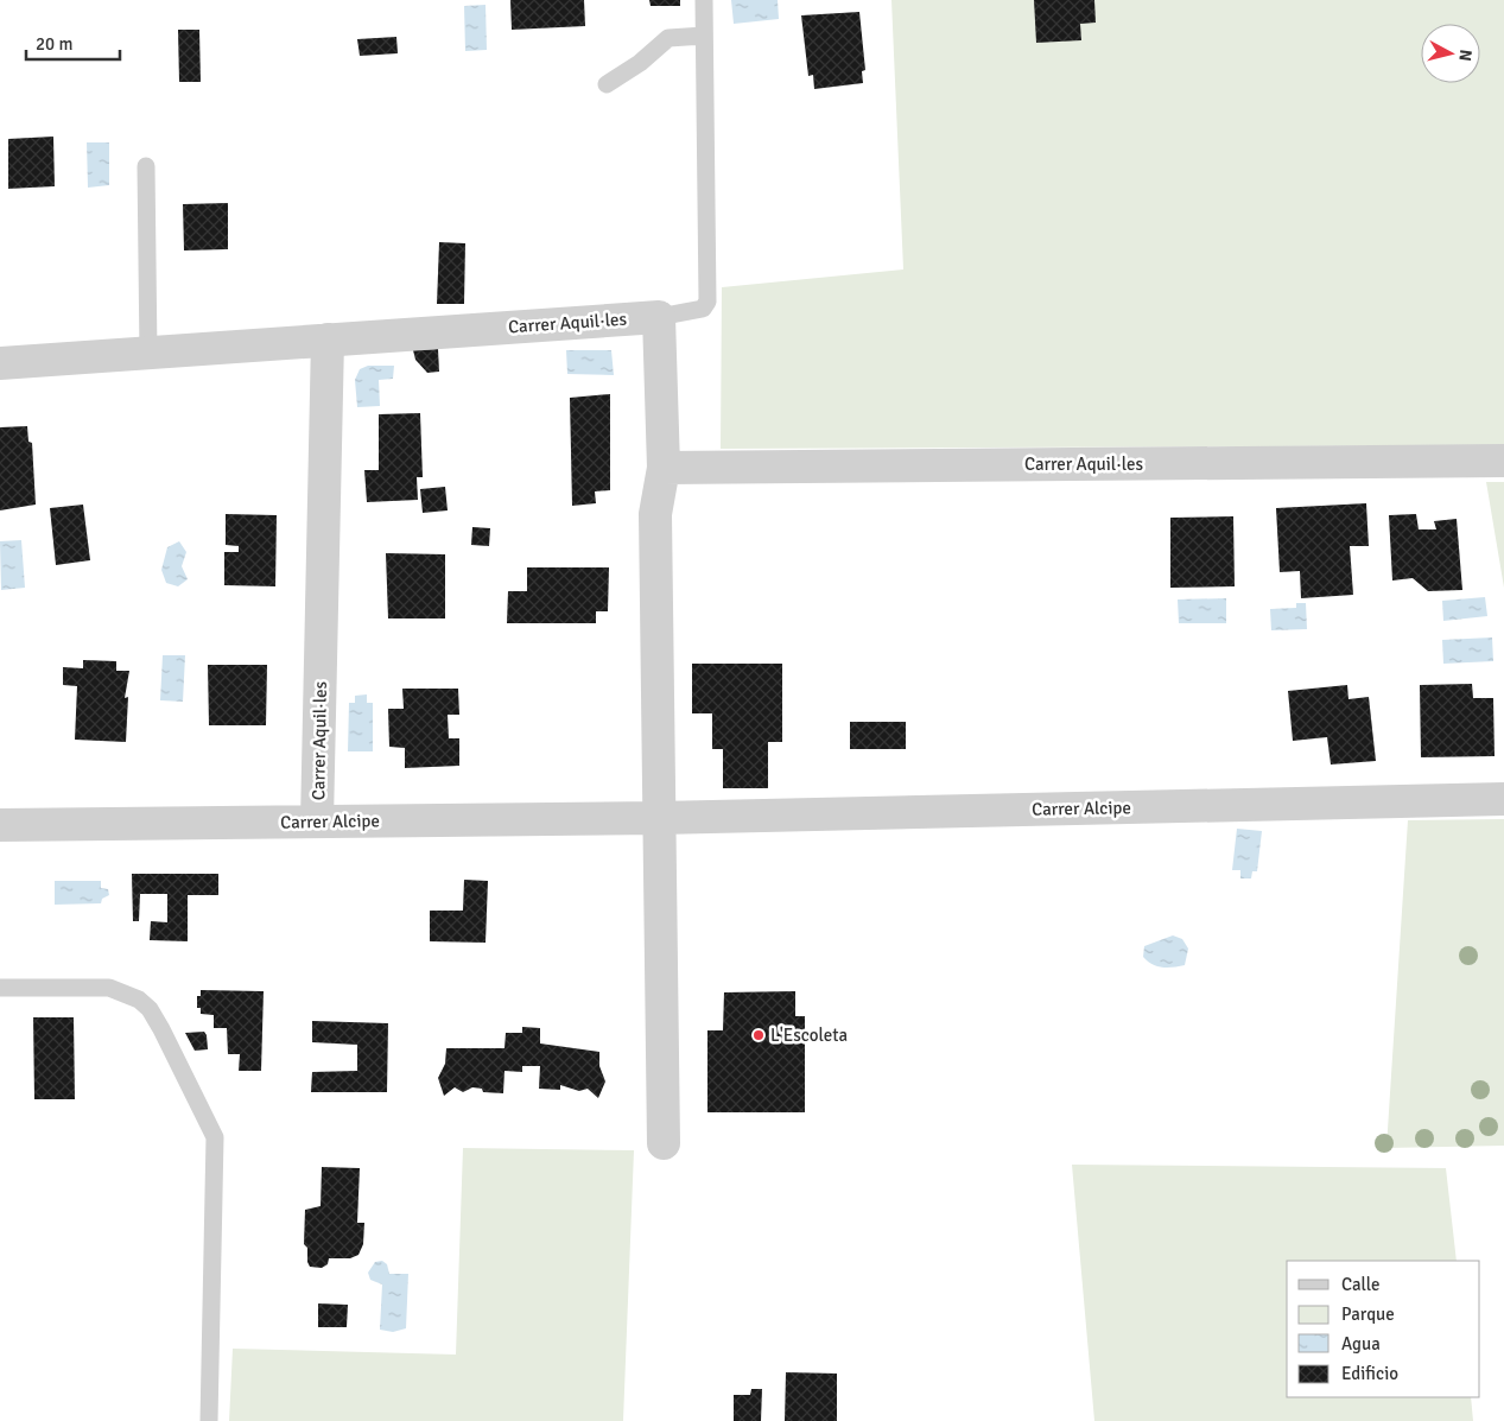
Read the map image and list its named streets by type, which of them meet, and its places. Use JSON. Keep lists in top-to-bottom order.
{
  "streets": {
    "street": ["Carrer Aquil·les", "Carrer Alcipe"]
  },
  "crossings": [
    ["Carrer Aquil·les", "Carrer Alcipe"]
  ],
  "places": ["L'Escoleta"],
  "legend": [
    "Calle",
    "Parque",
    "Agua",
    "Edificio"
  ],
  "scale_bar": "20 m",
  "north": "right"
}
